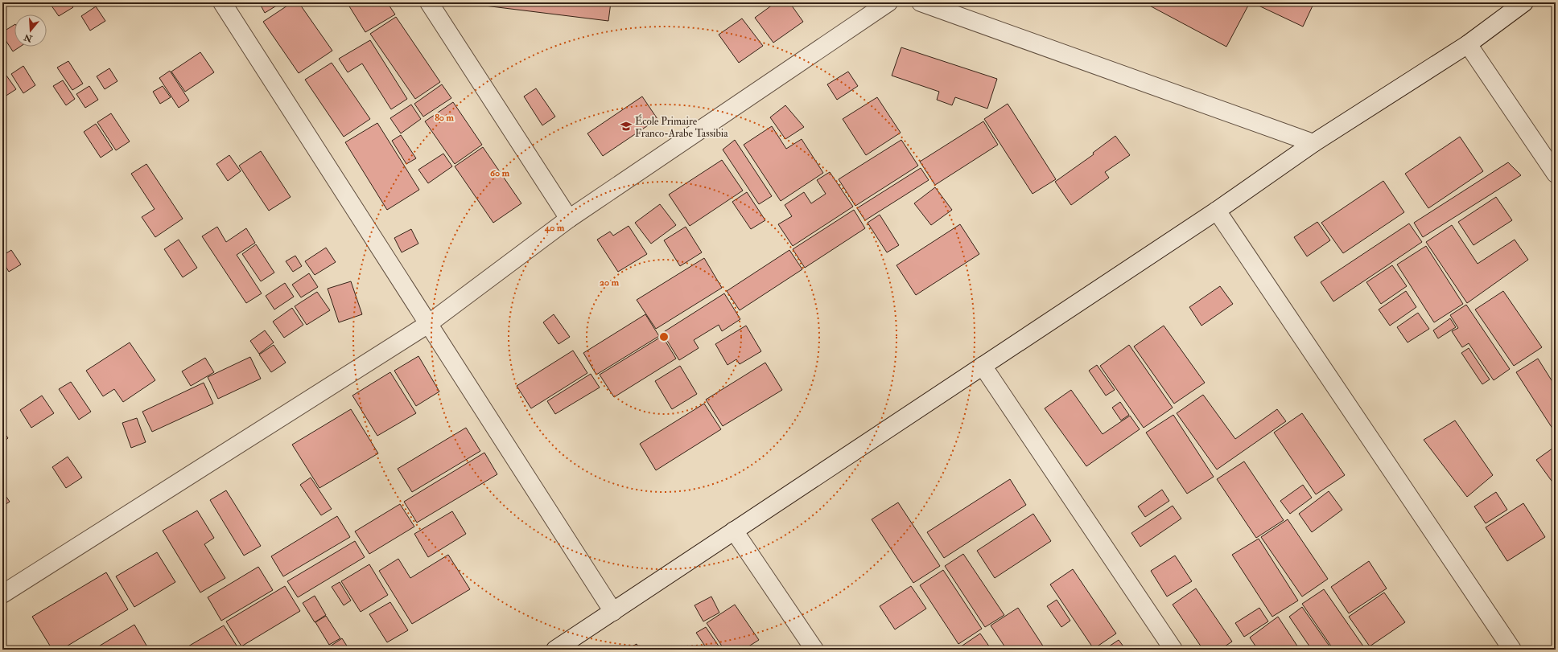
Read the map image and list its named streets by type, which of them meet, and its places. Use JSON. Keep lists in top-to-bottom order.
{
  "places": {
    "school or university": ["École Primaire Franco-Arabe Tassibia"]
  },
  "north": "bottom",
  "rings": [
    "80 m",
    "60 m",
    "40 m",
    "20 m"
  ]
}
